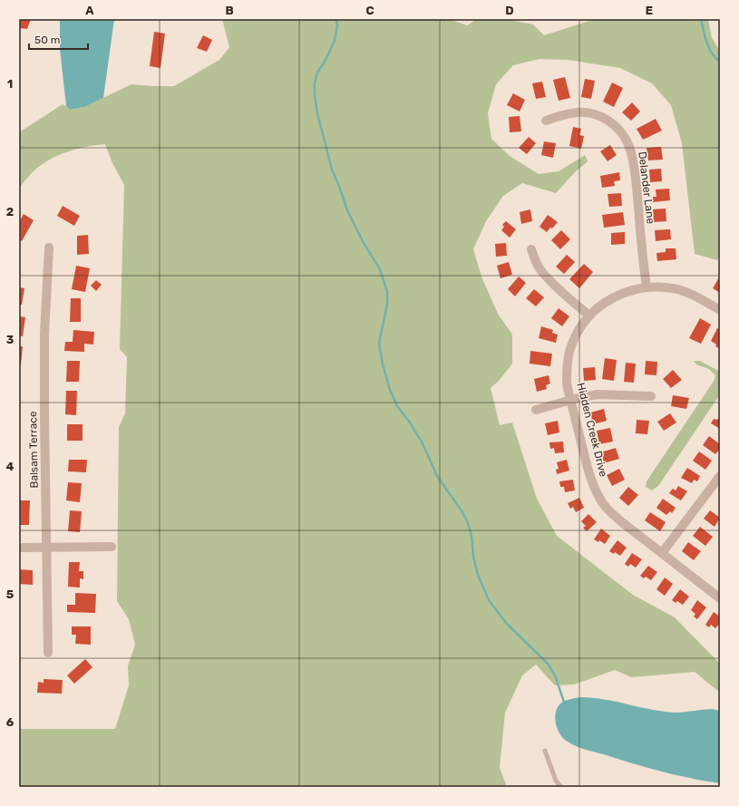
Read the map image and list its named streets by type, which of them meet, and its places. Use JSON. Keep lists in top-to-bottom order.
{
  "streets": {
    "street": ["Delander Lane", "Hidden Creek Drive", "Balsam Terrace"]
  },
  "crossings": [
    ["Delander Lane", "Hidden Creek Drive"]
  ],
  "scale_bar": "50 m",
  "grid": {
    "columns": [
      "A",
      "B",
      "C",
      "D",
      "E"
    ],
    "rows": [
      "1",
      "2",
      "3",
      "4",
      "5",
      "6"
    ]
  }
}
